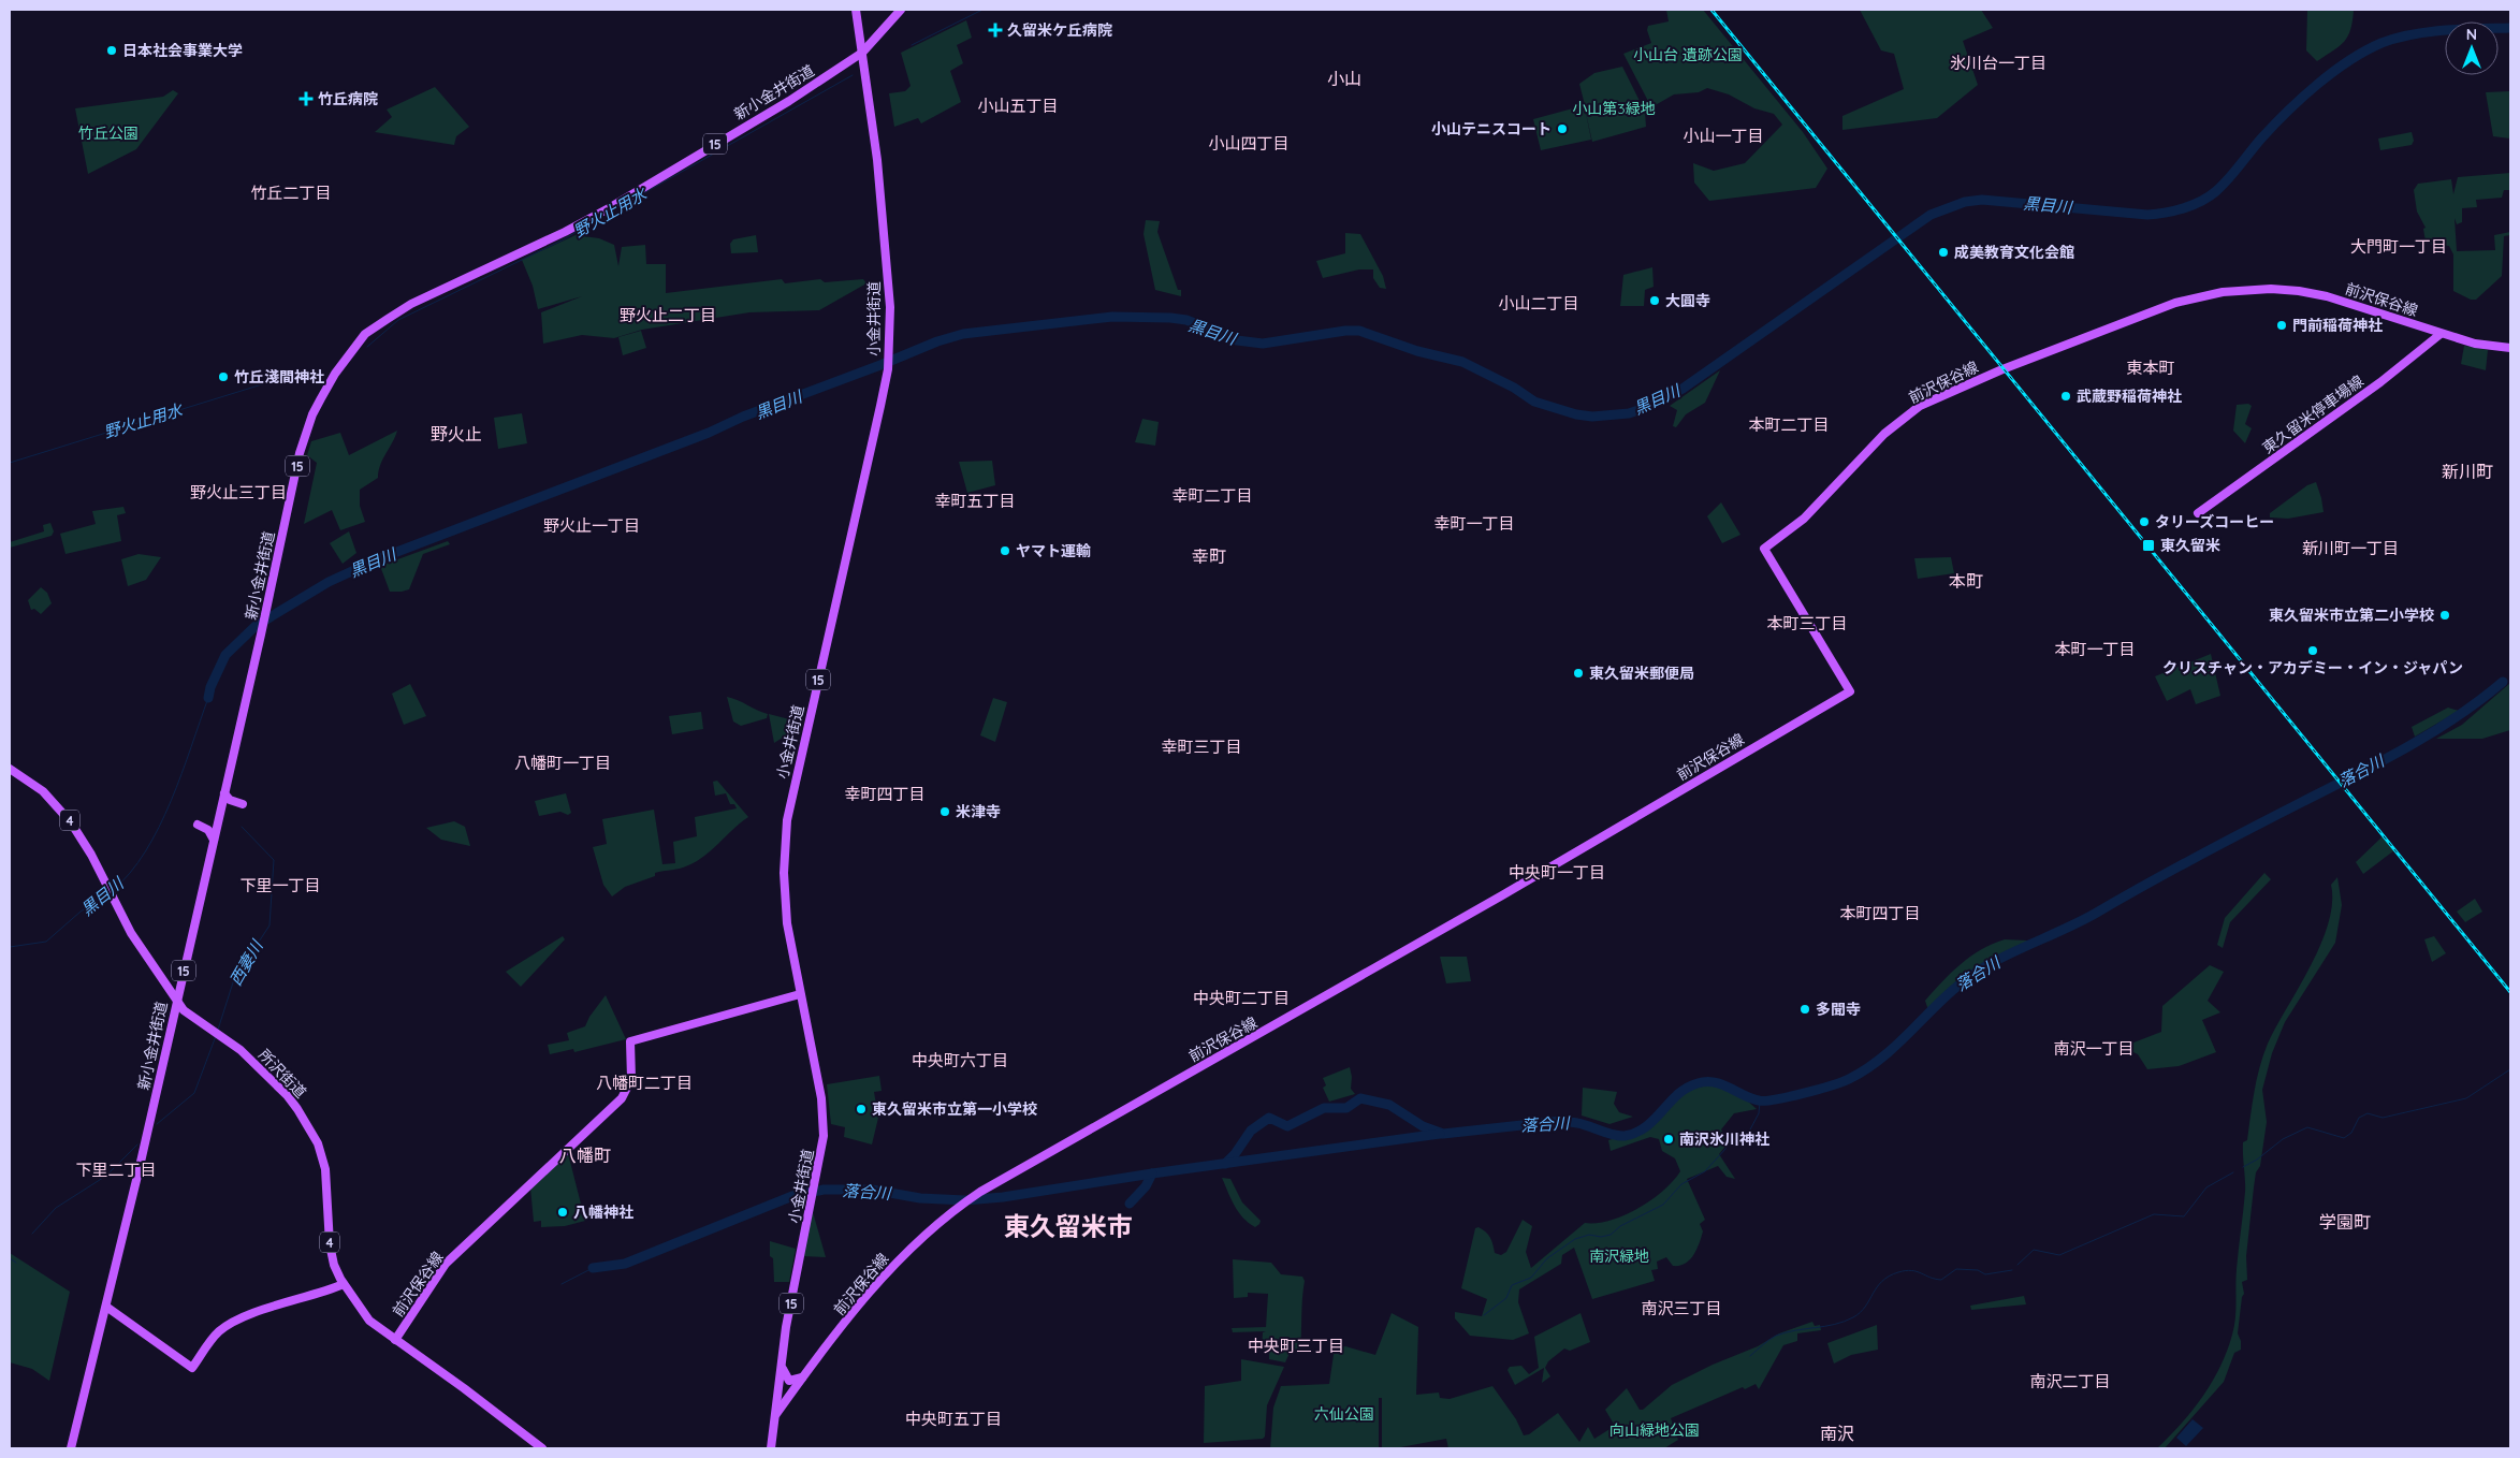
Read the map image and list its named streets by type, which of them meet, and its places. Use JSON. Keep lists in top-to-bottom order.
{
  "streets": {
    "main road": [
      "新小金井街道",
      "15",
      "前沢保谷線",
      "小金井街道",
      "東久留米停車場線",
      "4",
      "所沢街道"
    ]
  },
  "crossings": [
    ["新小金井街道", "小金井街道"],
    ["新小金井街道", "所沢街道"],
    ["前沢保谷線", "小金井街道"],
    ["前沢保谷線", "東久留米停車場線"],
    ["前沢保谷線", "所沢街道"]
  ],
  "districts": [
    "氷川台一丁目",
    "小山",
    "小山五丁目",
    "小山一丁目",
    "小山四丁目",
    "竹丘二丁目",
    "大門町一丁目",
    "小山二丁目",
    "野火止二丁目",
    "東本町",
    "本町二丁目",
    "野火止",
    "新川町",
    "野火止三丁目",
    "幸町二丁目",
    "幸町五丁目",
    "幸町一丁目",
    "野火止一丁目",
    "新川町一丁目",
    "幸町",
    "本町",
    "本町三丁目",
    "本町一丁目",
    "幸町三丁目",
    "八幡町一丁目",
    "幸町四丁目",
    "中央町一丁目",
    "下里一丁目",
    "本町四丁目",
    "中央町二丁目",
    "南沢一丁目",
    "中央町六丁目",
    "八幡町二丁目",
    "八幡町",
    "下里二丁目",
    "学園町",
    "東久留米市",
    "南沢三丁目",
    "中央町三丁目",
    "南沢二丁目",
    "中央町五丁目",
    "南沢"
  ],
  "water": [
    "黒目川",
    "野火止用水",
    "落合川",
    "西妻川"
  ],
  "parks": [
    "小山台 遺跡公園",
    "小山第3緑地",
    "竹丘公園",
    "南沢緑地",
    "六仙公園",
    "向山緑地公園"
  ],
  "places": {
    "health": ["久留米ケ丘病院", "竹丘病院"],
    "other": [
      "日本社会事業大学",
      "小山テニスコート",
      "成美教育文化会館",
      "大圓寺",
      "門前稲荷神社",
      "竹丘淺間神社",
      "武蔵野稲荷神社",
      "タリーズコーヒー",
      "ヤマト運輸",
      "東久留米市立第二小学校",
      "クリスチャン・アカデミー・イン・ジャパン",
      "東久留米郵便局",
      "米津寺",
      "多聞寺",
      "東久留米市立第一小学校",
      "南沢氷川神社",
      "八幡神社"
    ],
    "transit": ["東久留米"]
  },
  "north": "top"
}
